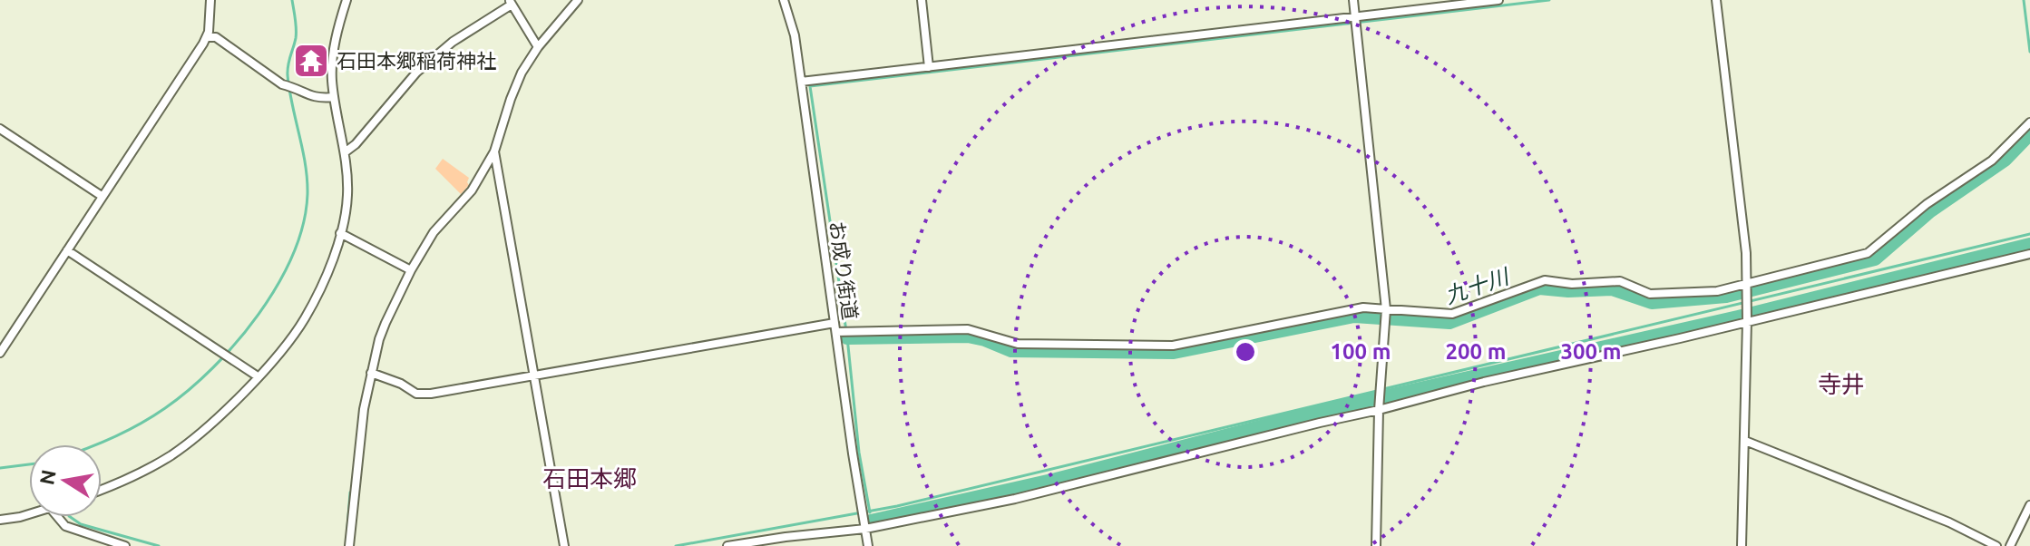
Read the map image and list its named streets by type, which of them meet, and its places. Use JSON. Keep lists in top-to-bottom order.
{
  "streets": {
    "street": ["お成り街道"]
  },
  "districts": ["寺井", "石田本郷"],
  "water": ["九十川"],
  "places": {
    "temple": ["石田本郷稲荷神社"]
  },
  "north": "left",
  "rings": ["100 m", "200 m", "300 m"]
}
